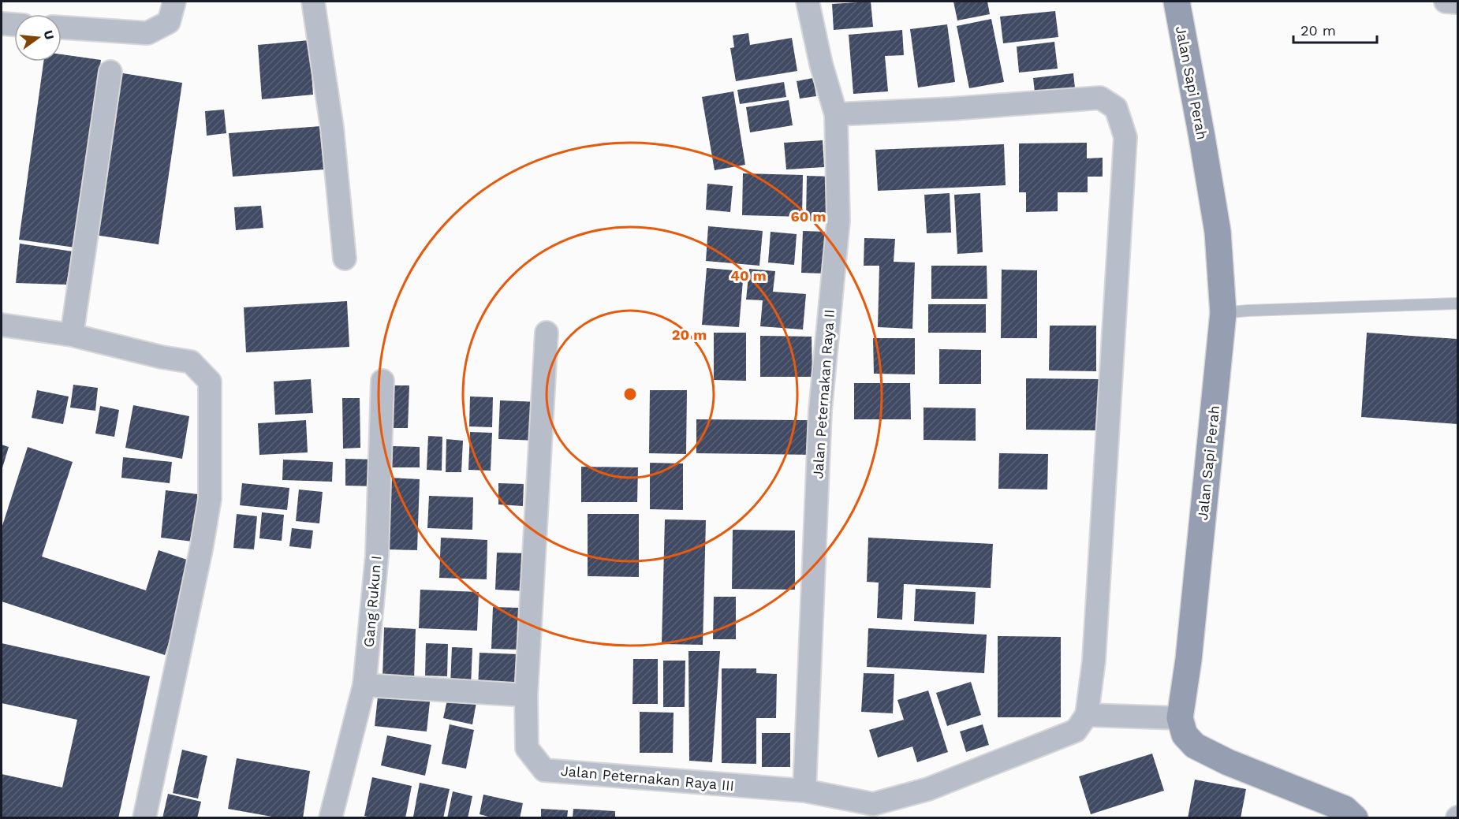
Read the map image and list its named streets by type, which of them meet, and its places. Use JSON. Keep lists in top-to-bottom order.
{
  "streets": {
    "street": [
      "Jalan Sapi Perah",
      "Jalan Peternakan Raya II",
      "Gang Rukun I",
      "Jalan Peternakan Raya III"
    ]
  },
  "crossings": [
    ["Jalan Peternakan Raya II", "Jalan Peternakan Raya III"]
  ],
  "scale_bar": "20 m",
  "north": "right",
  "rings": ["60 m", "40 m", "20 m"]
}
